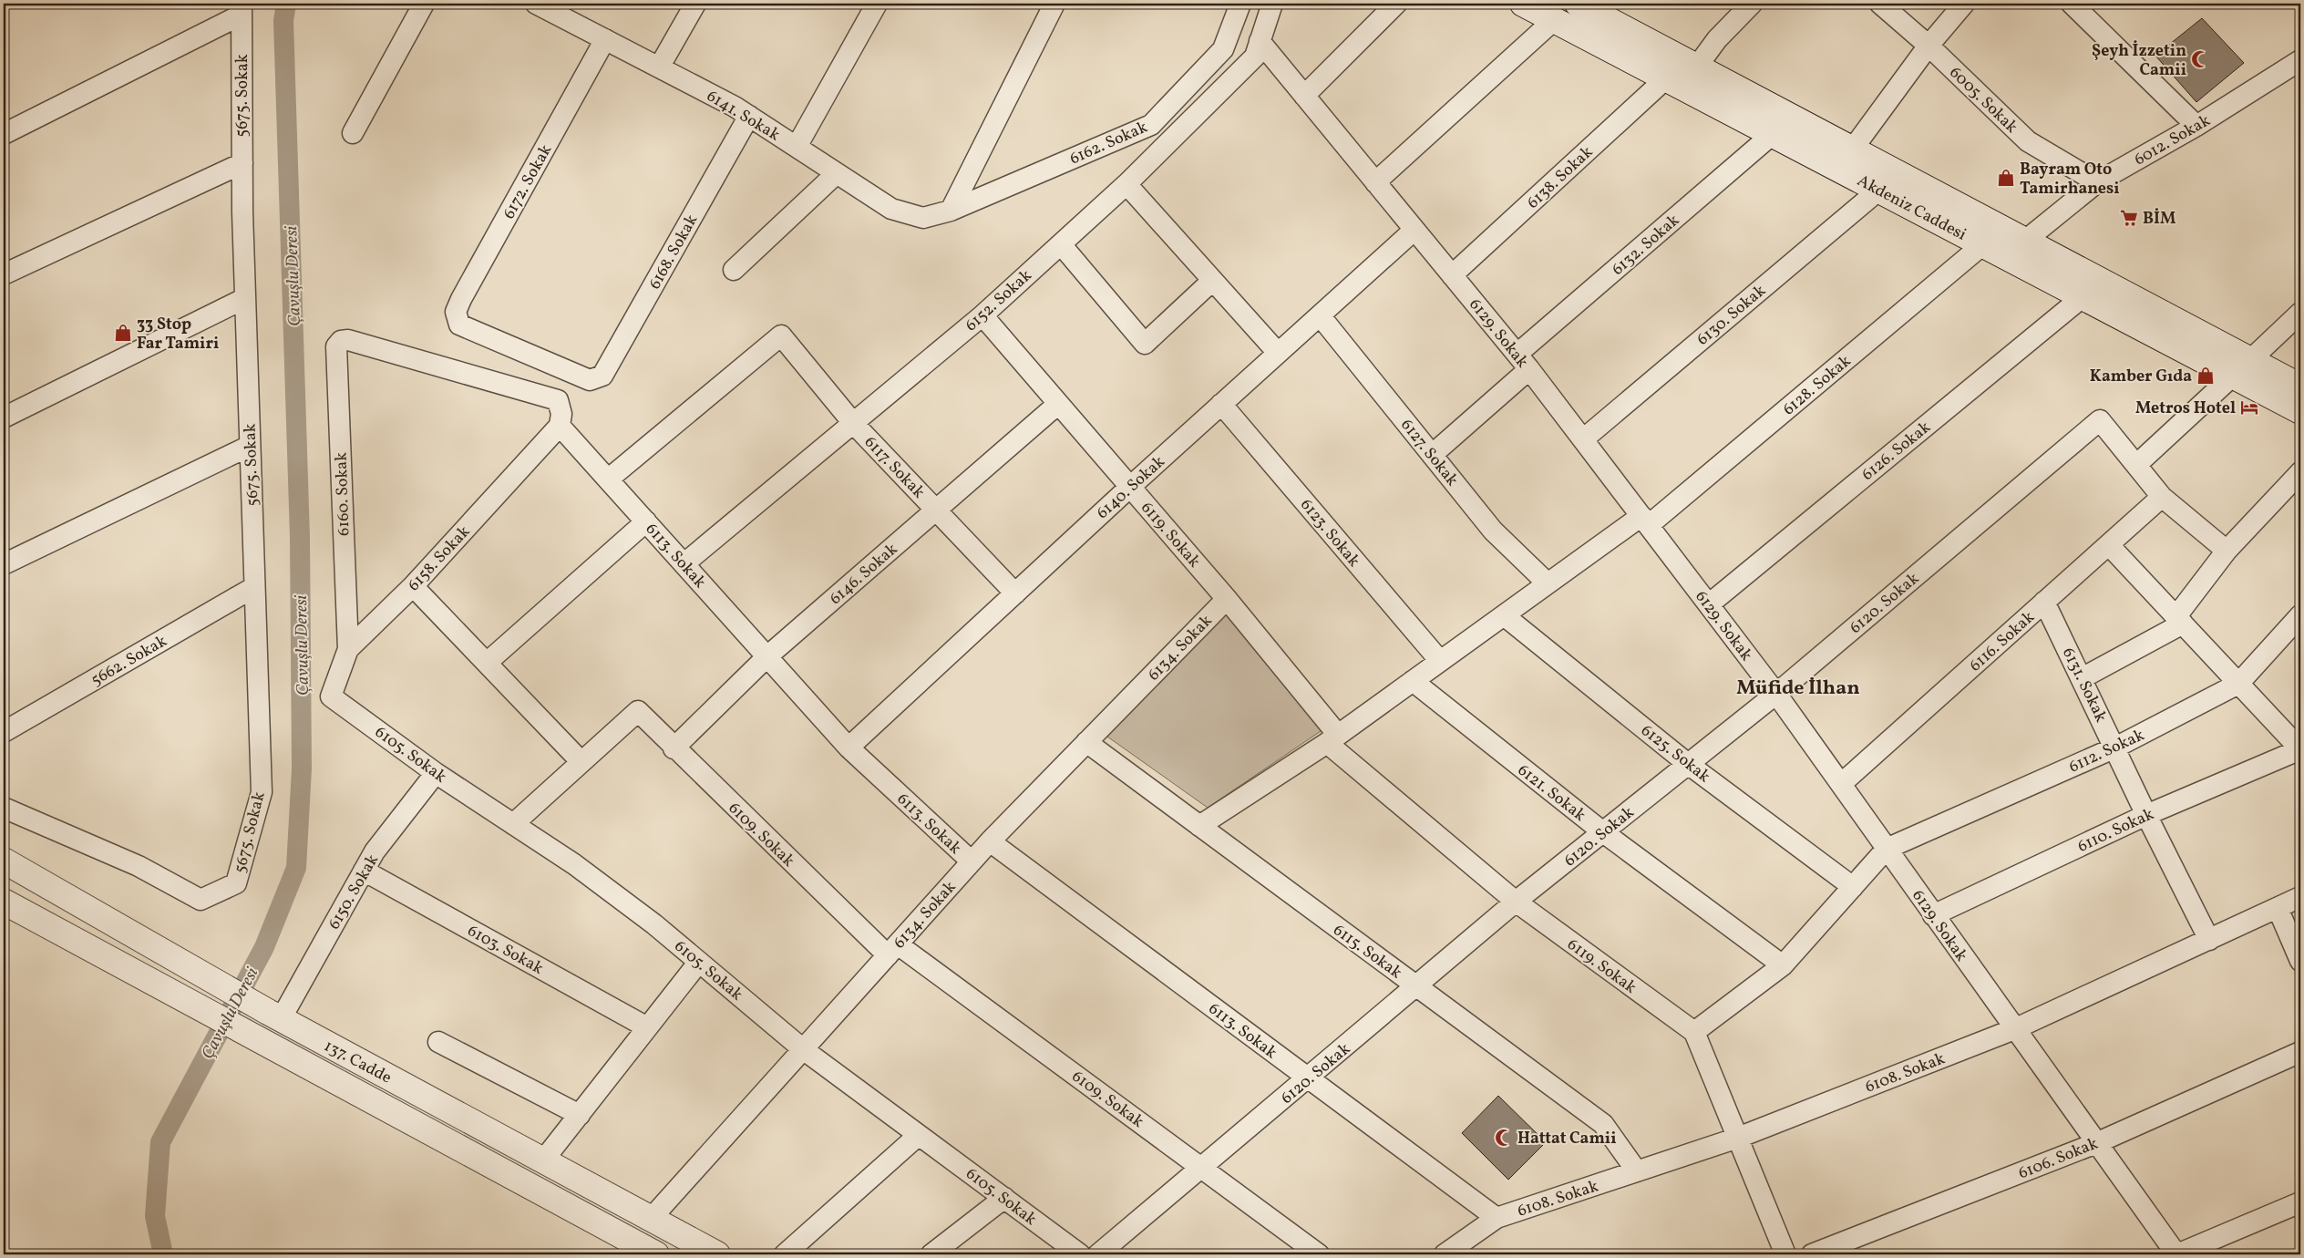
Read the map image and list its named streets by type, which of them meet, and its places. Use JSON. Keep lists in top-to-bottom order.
{
  "streets": {
    "main road": ["Akdeniz Caddesi", "137. Cadde"],
    "street": [
      "5675. Sokak",
      "6005. Sokak",
      "6141. Sokak",
      "6012. Sokak",
      "6162. Sokak",
      "6138. Sokak",
      "6172. Sokak",
      "6132. Sokak",
      "6168. Sokak",
      "6152. Sokak",
      "6130. Sokak",
      "6129. Sokak",
      "6128. Sokak",
      "6126. Sokak",
      "6127. Sokak",
      "6117. Sokak",
      "6140. Sokak",
      "6160. Sokak",
      "6123. Sokak",
      "6119. Sokak",
      "6113. Sokak",
      "6158. Sokak",
      "6146. Sokak",
      "6120. Sokak",
      "6116. Sokak",
      "6134. Sokak",
      "5662. Sokak",
      "6131. Sokak",
      "6112. Sokak",
      "6125. Sokak",
      "6105. Sokak",
      "6121. Sokak",
      "6110. Sokak",
      "6109. Sokak",
      "6150. Sokak",
      "6103. Sokak",
      "6115. Sokak",
      "6108. Sokak",
      "6106. Sokak"
    ]
  },
  "crossings": [
    ["5675. Sokak", "5662. Sokak"],
    ["6005. Sokak", "6012. Sokak"],
    ["6141. Sokak", "6162. Sokak"],
    ["6141. Sokak", "6172. Sokak"],
    ["6141. Sokak", "6168. Sokak"],
    ["6012. Sokak", "Akdeniz Caddesi"],
    ["6138. Sokak", "Akdeniz Caddesi"],
    ["6138. Sokak", "6129. Sokak"],
    ["6172. Sokak", "6168. Sokak"],
    ["Akdeniz Caddesi", "6132. Sokak"],
    ["Akdeniz Caddesi", "6130. Sokak"],
    ["Akdeniz Caddesi", "6128. Sokak"],
    ["Akdeniz Caddesi", "6126. Sokak"],
    ["6132. Sokak", "6129. Sokak"],
    ["6132. Sokak", "6127. Sokak"],
    ["6152. Sokak", "6129. Sokak"],
    ["6152. Sokak", "6117. Sokak"],
    ["6152. Sokak", "6119. Sokak"],
    ["6152. Sokak", "6113. Sokak"],
    ["6130. Sokak", "6129. Sokak"],
    ["6129. Sokak", "6128. Sokak"],
    ["6129. Sokak", "6126. Sokak"],
    ["6129. Sokak", "6140. Sokak"],
    ["6129. Sokak", "6120. Sokak"],
    ["6129. Sokak", "6116. Sokak"],
    ["6129. Sokak", "6112. Sokak"],
    ["6129. Sokak", "6110. Sokak"],
    ["6129. Sokak", "6108. Sokak"],
    ["6129. Sokak", "6106. Sokak"],
    ["6128. Sokak", "6127. Sokak"],
    ["6128. Sokak", "6123. Sokak"],
    ["6128. Sokak", "6119. Sokak"],
    ["6128. Sokak", "6125. Sokak"],
    ["6128. Sokak", "6121. Sokak"],
    ["6128. Sokak", "6115. Sokak"],
    ["6127. Sokak", "6140. Sokak"],
    ["6117. Sokak", "6140. Sokak"],
    ["6117. Sokak", "6113. Sokak"],
    ["6117. Sokak", "6146. Sokak"],
    ["6140. Sokak", "6123. Sokak"],
    ["6140. Sokak", "6119. Sokak"],
    ["6140. Sokak", "6113. Sokak"],
    ["6160. Sokak", "6113. Sokak"],
    ["6160. Sokak", "6158. Sokak"],
    ["6119. Sokak", "6146. Sokak"],
    ["6119. Sokak", "6120. Sokak"],
    ["6119. Sokak", "6134. Sokak"],
    ["6113. Sokak", "6158. Sokak"],
    ["6113. Sokak", "6146. Sokak"],
    ["6113. Sokak", "6120. Sokak"],
    ["6113. Sokak", "6134. Sokak"],
    ["6113. Sokak", "6108. Sokak"],
    ["6158. Sokak", "6105. Sokak"],
    ["6146. Sokak", "6109. Sokak"],
    ["6120. Sokak", "6125. Sokak"],
    ["6120. Sokak", "6121. Sokak"],
    ["6120. Sokak", "6109. Sokak"],
    ["6120. Sokak", "6115. Sokak"],
    ["6116. Sokak", "6131. Sokak"],
    ["6134. Sokak", "6105. Sokak"],
    ["6134. Sokak", "6109. Sokak"],
    ["6134. Sokak", "6115. Sokak"],
    ["6134. Sokak", "137. Cadde"],
    ["6131. Sokak", "6112. Sokak"],
    ["6131. Sokak", "6110. Sokak"],
    ["6131. Sokak", "6108. Sokak"],
    ["6105. Sokak", "6150. Sokak"],
    ["6150. Sokak", "6103. Sokak"],
    ["6150. Sokak", "137. Cadde"],
    ["6115. Sokak", "6108. Sokak"]
  ],
  "districts": ["Müfide İlhan"],
  "water": ["Çavuşlu Deresi"],
  "places": {
    "mosque": ["Şeyh İzzetin Camii", "Hattat Camii"],
    "shop": ["Bayram Oto Tamirhanesi", "33 Stop Far Tamiri", "Kamber Gıda"],
    "supermarket": ["BİM"],
    "hotel": ["Metros Hotel"]
  }
}
